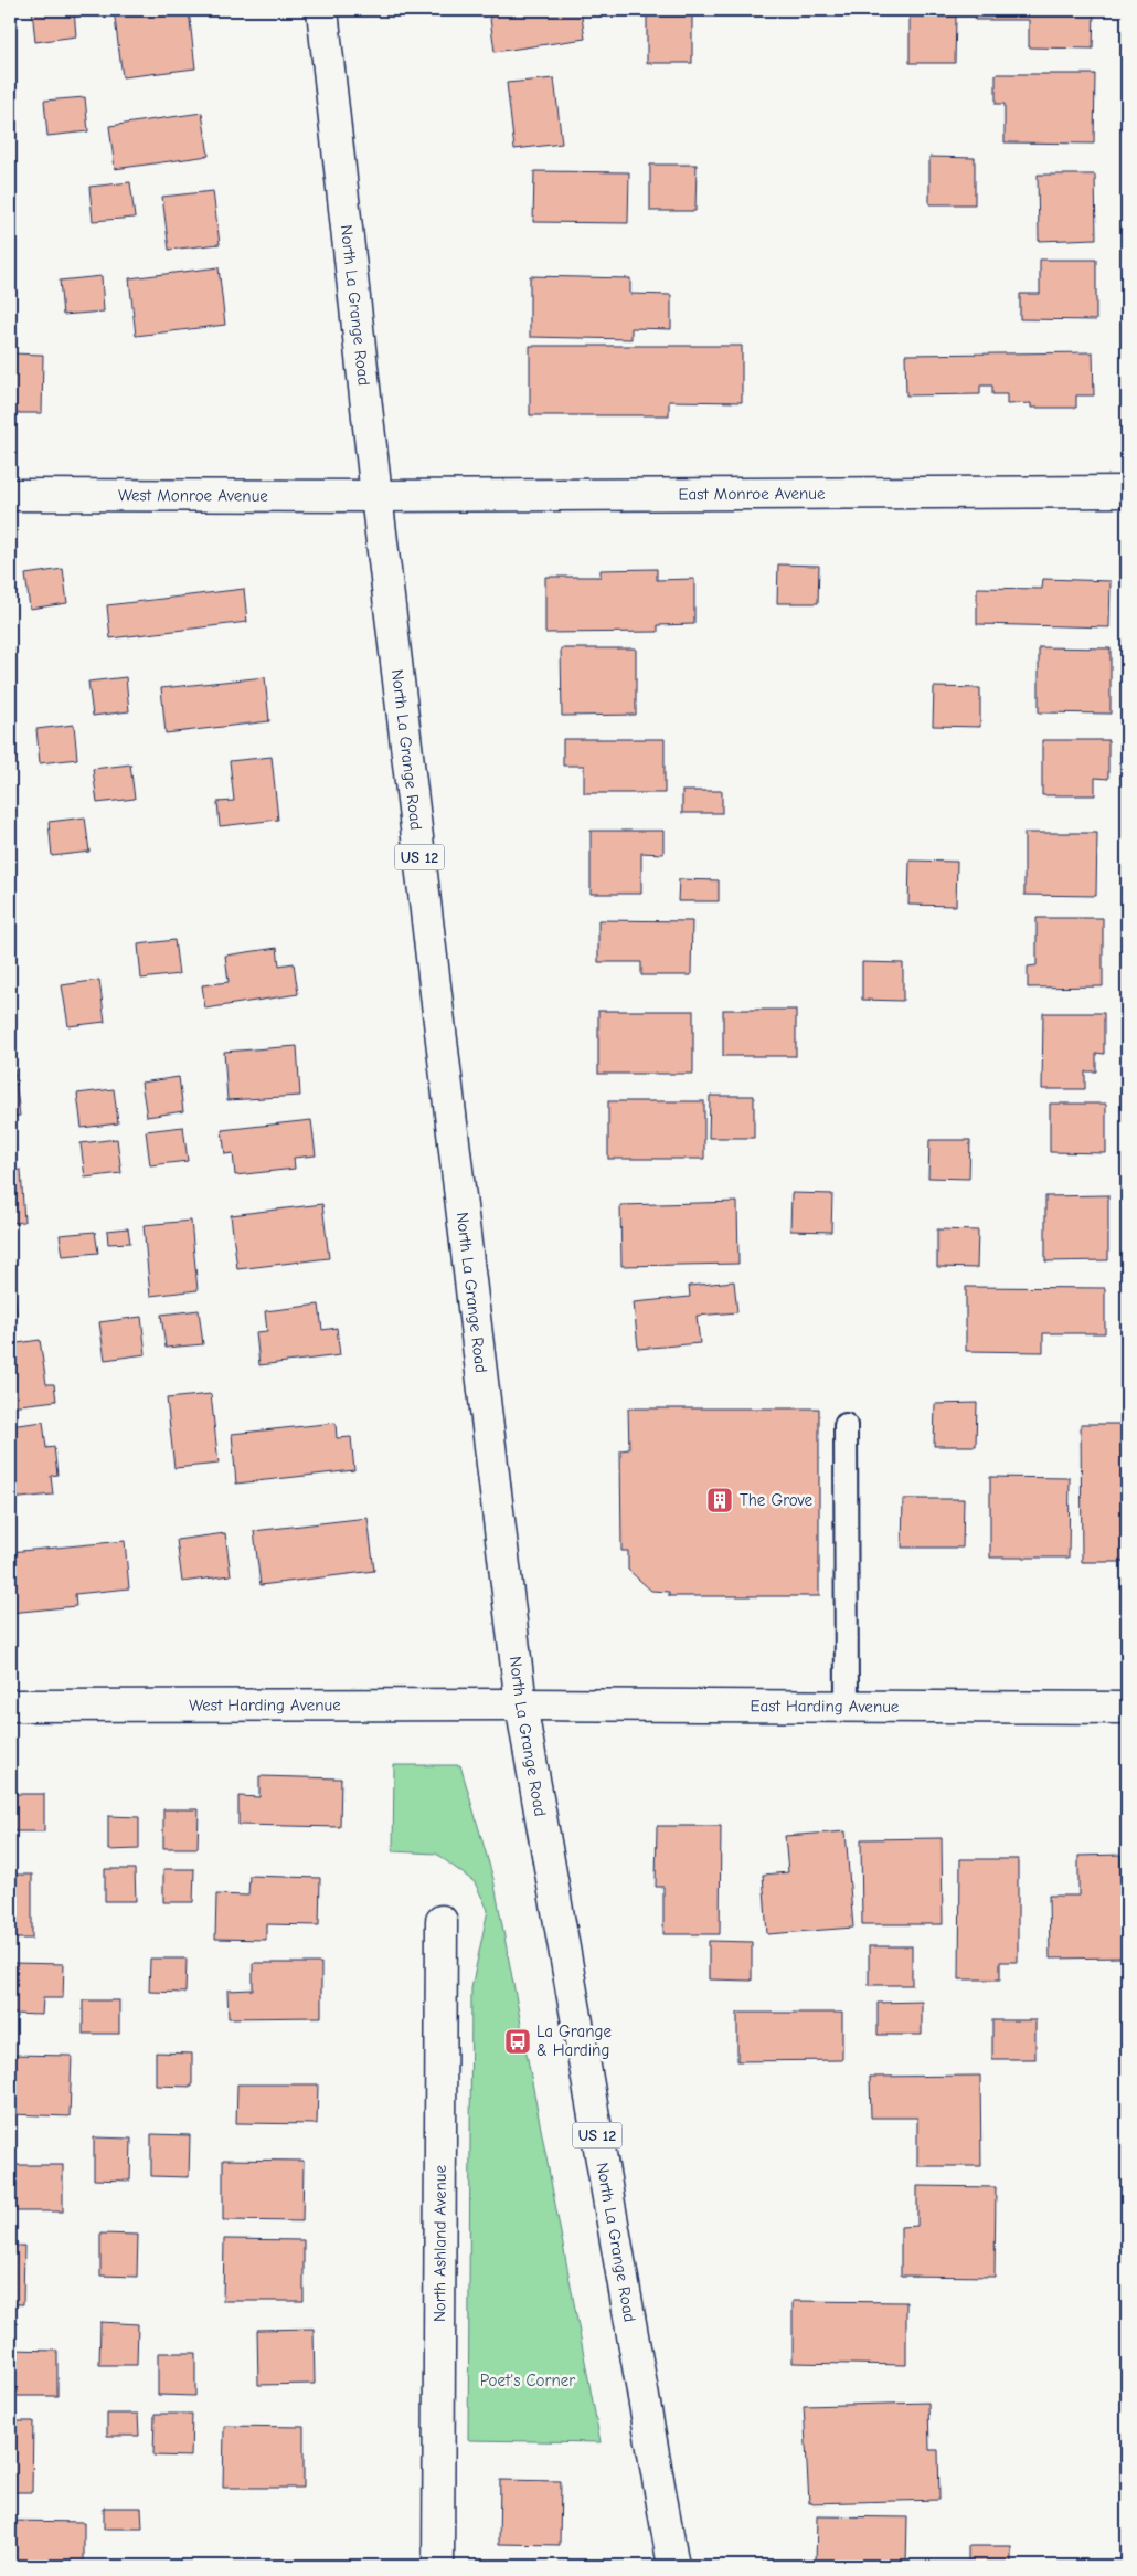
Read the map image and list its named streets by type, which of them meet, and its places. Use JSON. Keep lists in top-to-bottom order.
{
  "streets": {
    "street": [
      "North La Grange Road",
      "East Monroe Avenue",
      "West Monroe Avenue",
      "US 12",
      "West Harding Avenue",
      "East Harding Avenue",
      "North Ashland Avenue"
    ]
  },
  "crossings": [
    ["North La Grange Road", "East Monroe Avenue"],
    ["North La Grange Road", "West Monroe Avenue"],
    ["North La Grange Road", "West Harding Avenue"],
    ["North La Grange Road", "East Harding Avenue"],
    ["East Monroe Avenue", "West Monroe Avenue"],
    ["West Harding Avenue", "East Harding Avenue"]
  ],
  "parks": ["Poet's Corner"],
  "places": {
    "building": ["The Grove"],
    "bus stop": ["La Grange & Harding"]
  }
}
